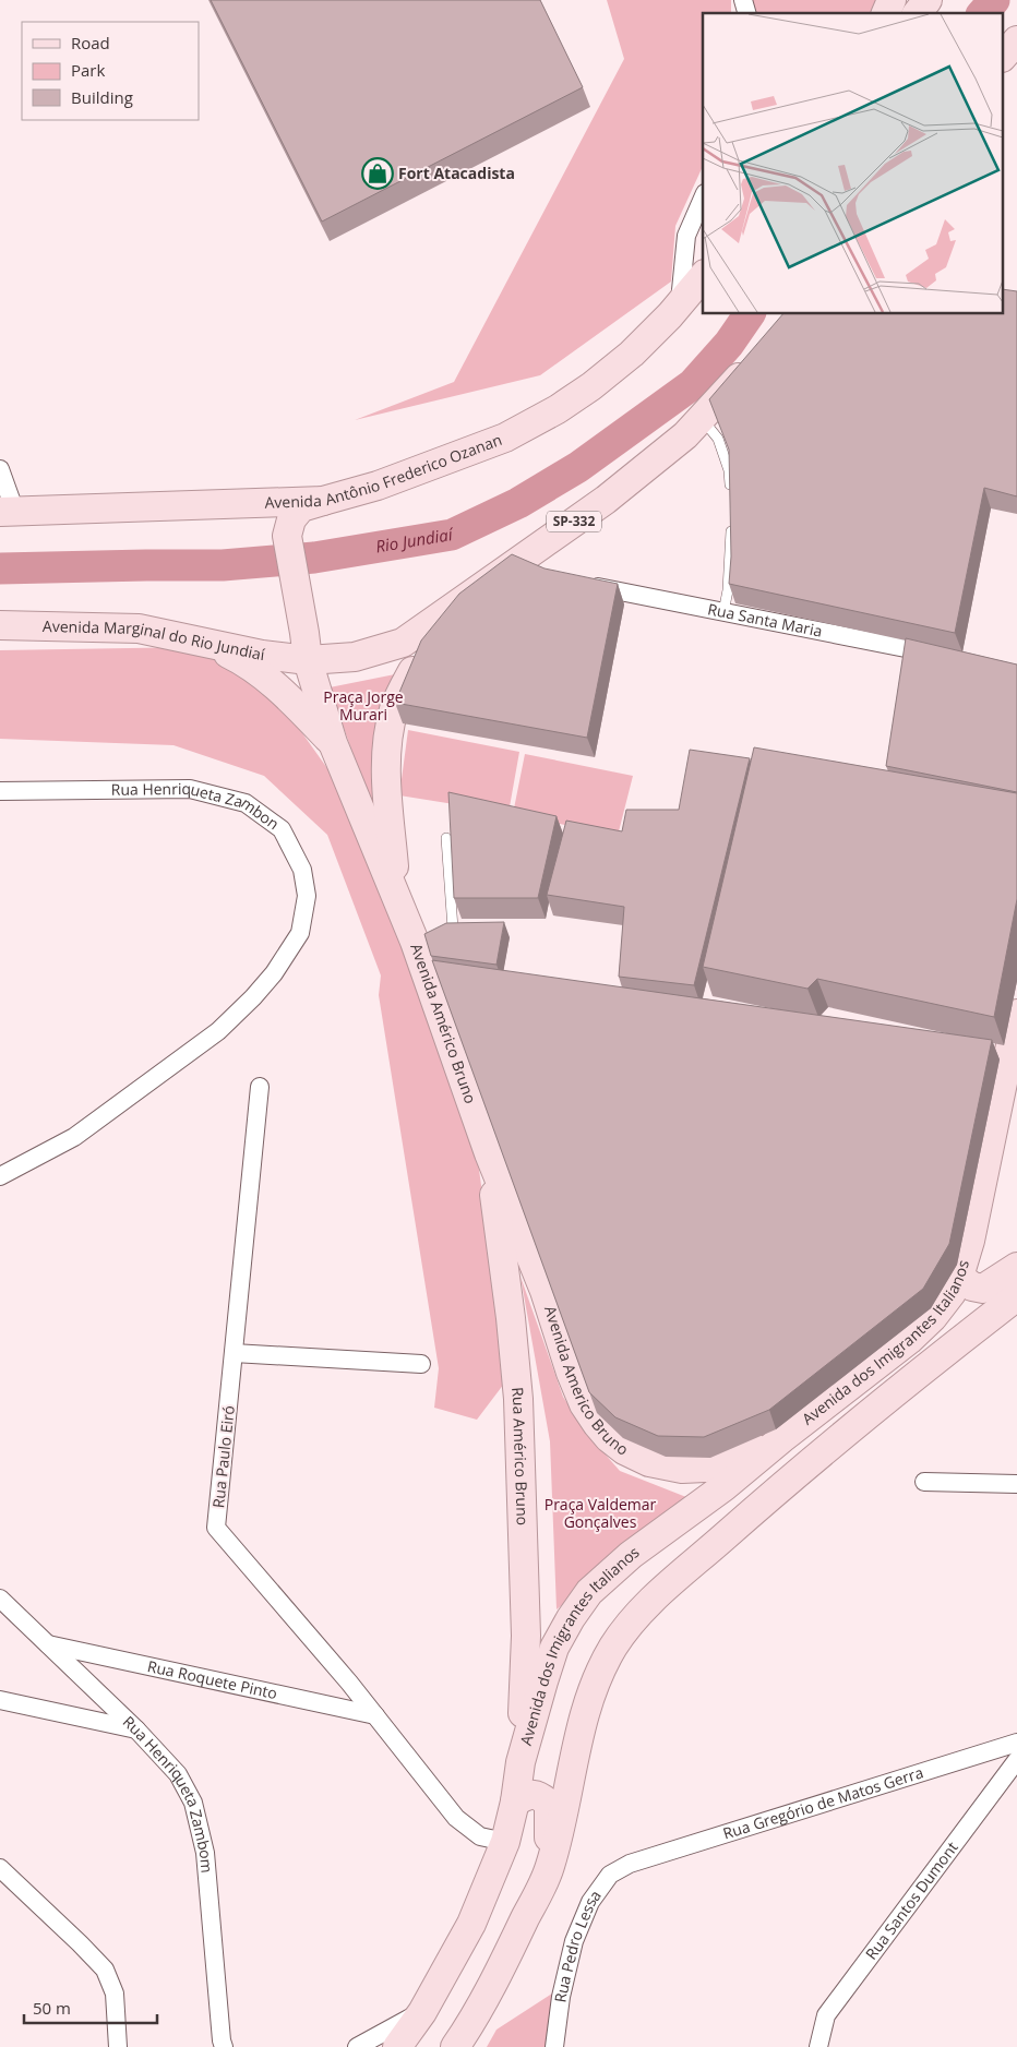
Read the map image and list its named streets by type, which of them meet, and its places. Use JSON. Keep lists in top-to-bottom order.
{
  "streets": {
    "main road": [
      "Avenida Antônio Frederico Ozanan",
      "SP-332",
      "Avenida Marginal do Rio Jundiaí",
      "Avenida Américo Bruno",
      "Avenida dos Imigrantes Italianos",
      "Avenida Americo Bruno",
      "Rua Américo Bruno"
    ],
    "street": [
      "Rua Santa Maria",
      "Rua Henriqueta Zambon",
      "Rua Paulo Eiró",
      "Rua Roquete Pinto",
      "Rua Henriqueta Zambom",
      "Rua Gregório de Matos Gerra",
      "Rua Santos Dumont",
      "Rua Pedro Lessa"
    ]
  },
  "crossings": [
    ["SP-332", "Avenida Marginal do Rio Jundiaí"],
    ["Avenida Américo Bruno", "Avenida Americo Bruno"],
    ["Avenida Américo Bruno", "Rua Américo Bruno"],
    ["Avenida dos Imigrantes Italianos", "Avenida Americo Bruno"],
    ["Avenida dos Imigrantes Italianos", "Rua Paulo Eiró"],
    ["Avenida dos Imigrantes Italianos", "Rua Américo Bruno"],
    ["Avenida Americo Bruno", "Rua Américo Bruno"],
    ["Rua Paulo Eiró", "Rua Roquete Pinto"],
    ["Rua Roquete Pinto", "Rua Henriqueta Zambom"],
    ["Rua Gregório de Matos Gerra", "Rua Pedro Lessa"]
  ],
  "water": ["Rio Jundiaí"],
  "parks": ["Praça Jorge Murari", "Praça Valdemar Gonçalves"],
  "places": {
    "shop": ["Fort Atacadista"]
  },
  "legend": ["Road", "Park", "Building"],
  "scale_bar": "50 m"
}
